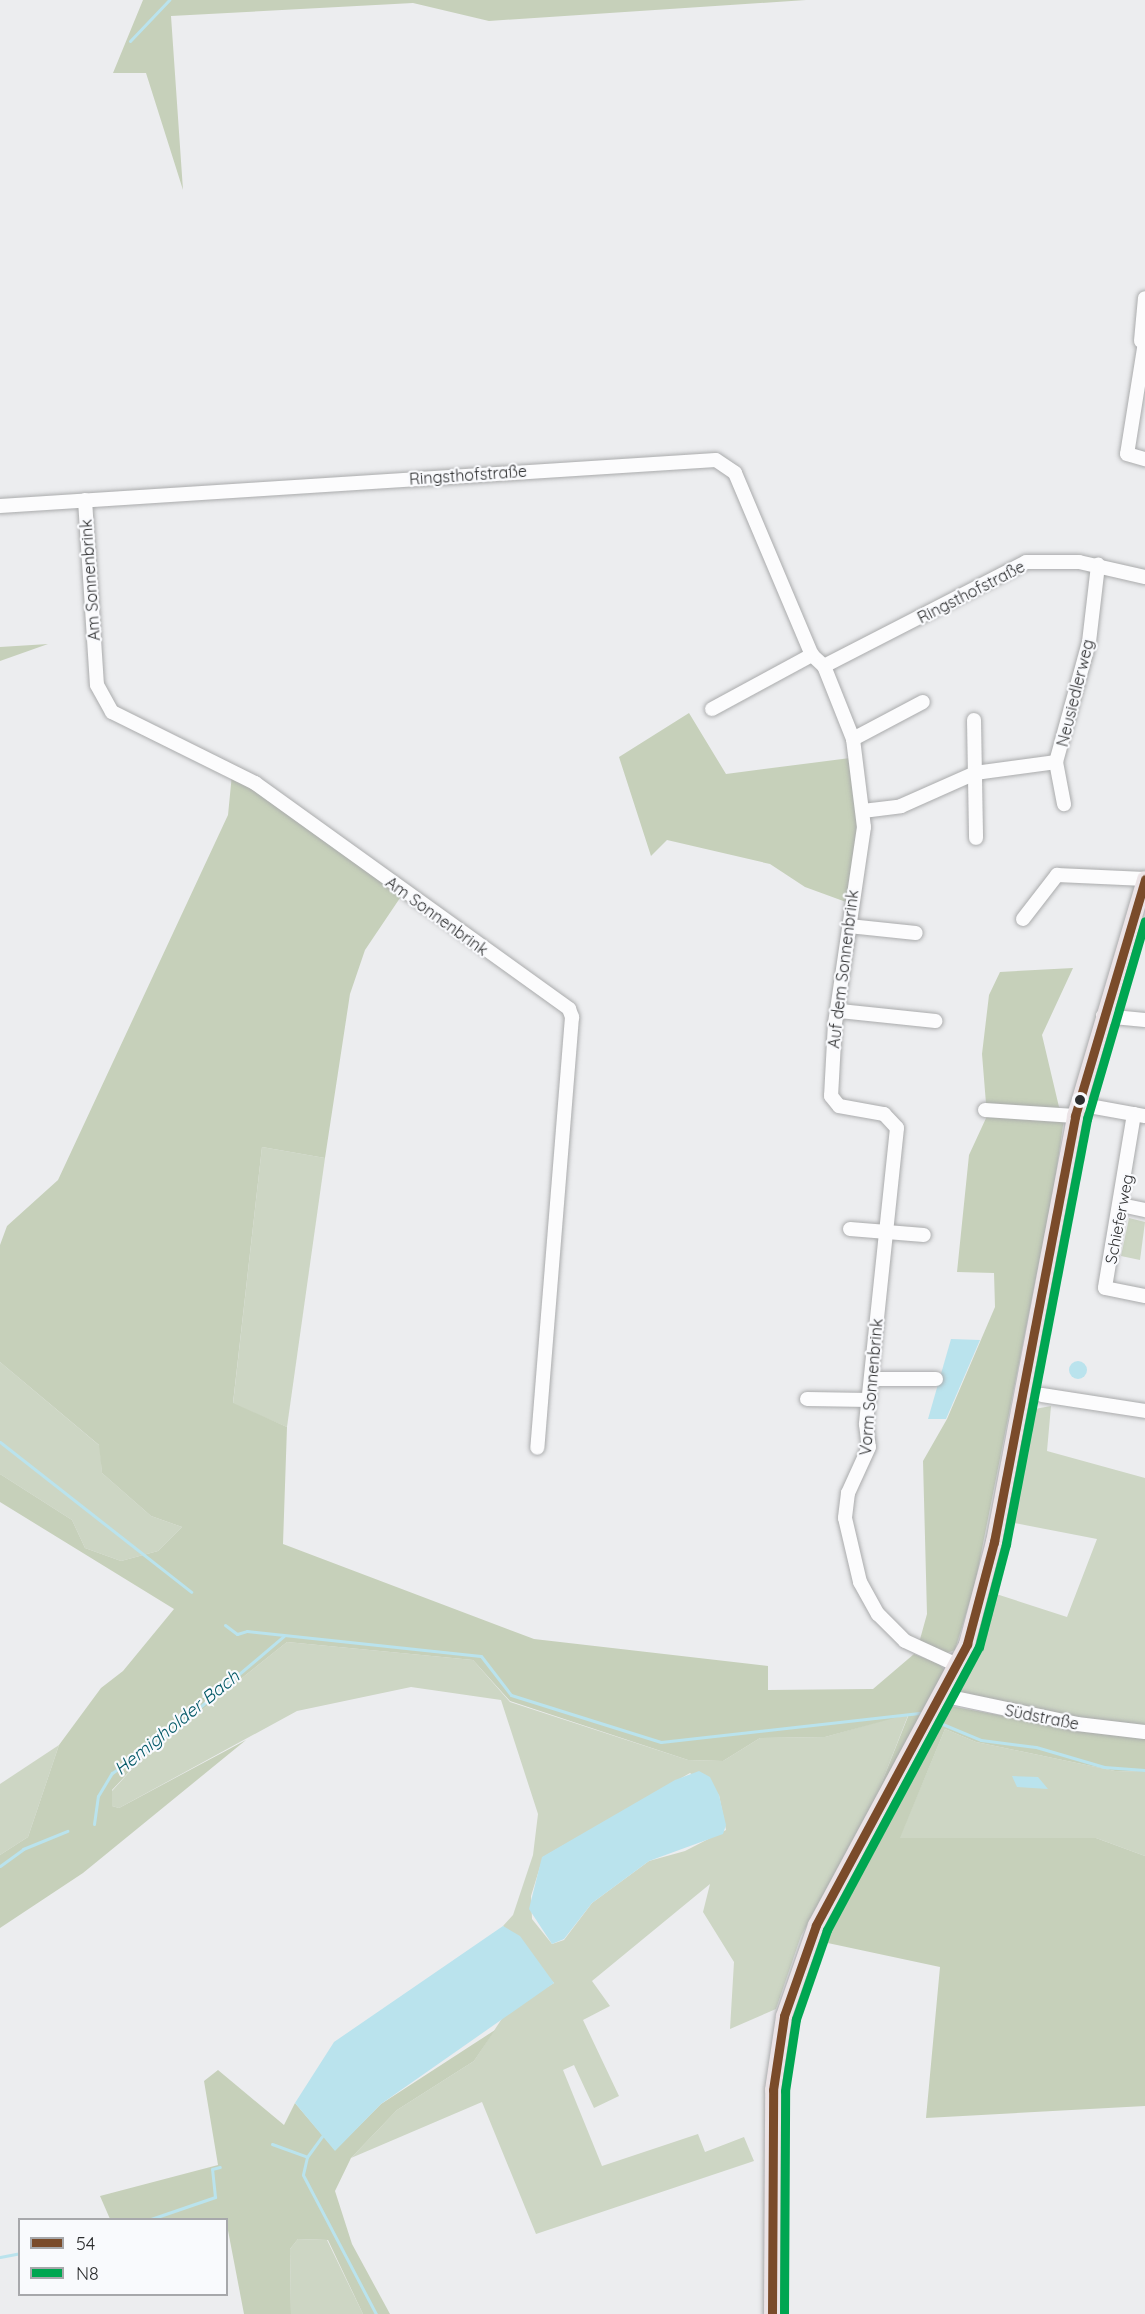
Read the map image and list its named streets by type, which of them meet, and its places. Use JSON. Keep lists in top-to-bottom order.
{
  "streets": {
    "street": [
      "Ringsthofstraße",
      "Am Sonnenbrink",
      "Neusiedlerweg",
      "Auf dem Sonnenbrink",
      "Schieferweg",
      "Vorm Sonnenbrink",
      "Südstraße"
    ]
  },
  "crossings": [
    ["Ringsthofstraße", "Am Sonnenbrink"],
    ["Ringsthofstraße", "Neusiedlerweg"],
    ["Ringsthofstraße", "Auf dem Sonnenbrink"],
    ["Neusiedlerweg", "Auf dem Sonnenbrink"],
    ["Auf dem Sonnenbrink", "Vorm Sonnenbrink"]
  ],
  "water": ["Hemigholder Bach"],
  "lines": ["transit line 54", "transit line N8"],
  "legend": ["54", "N8"]
}
